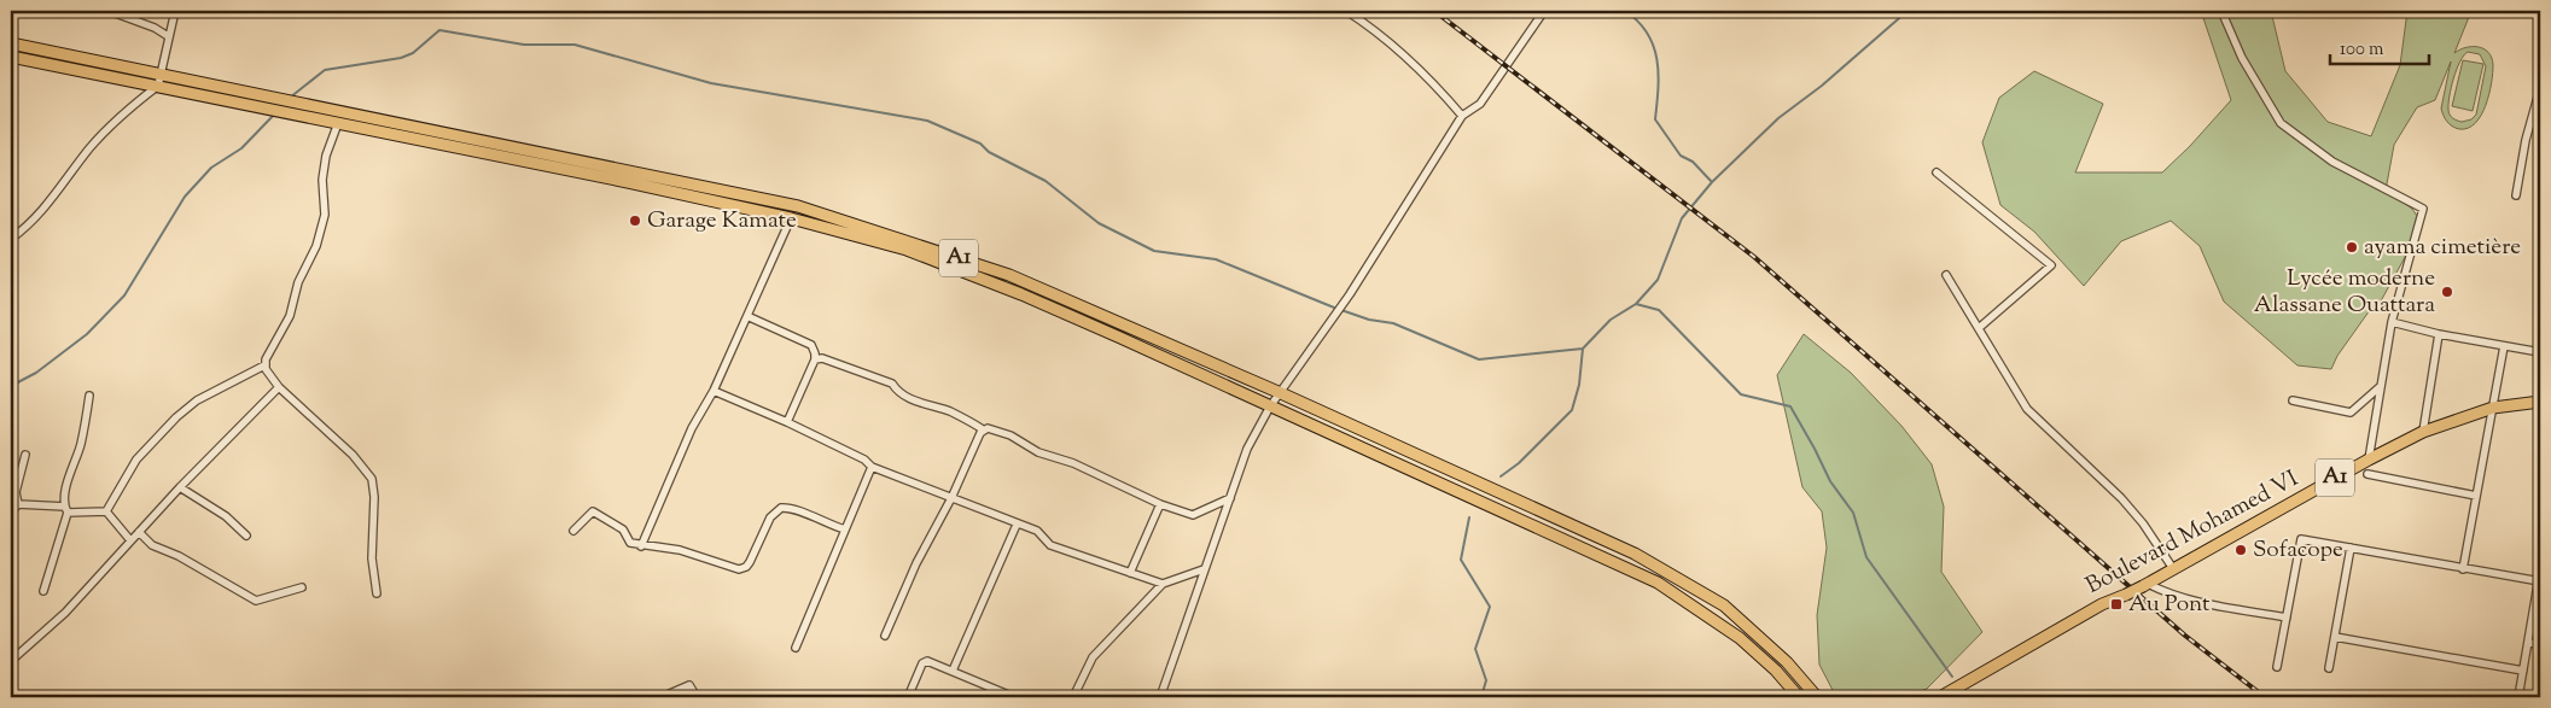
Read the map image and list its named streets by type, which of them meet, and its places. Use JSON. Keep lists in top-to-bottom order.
{
  "streets": {
    "main road": ["A1", "Boulevard Mohamed VI"]
  },
  "places": {
    "other": [
      "Garage Kamate",
      "ayama cimetière",
      "Lycée moderne Alassane Ouattara",
      "Sofacope"
    ],
    "transit": ["Au Pont"]
  },
  "scale_bar": "100 m"
}
